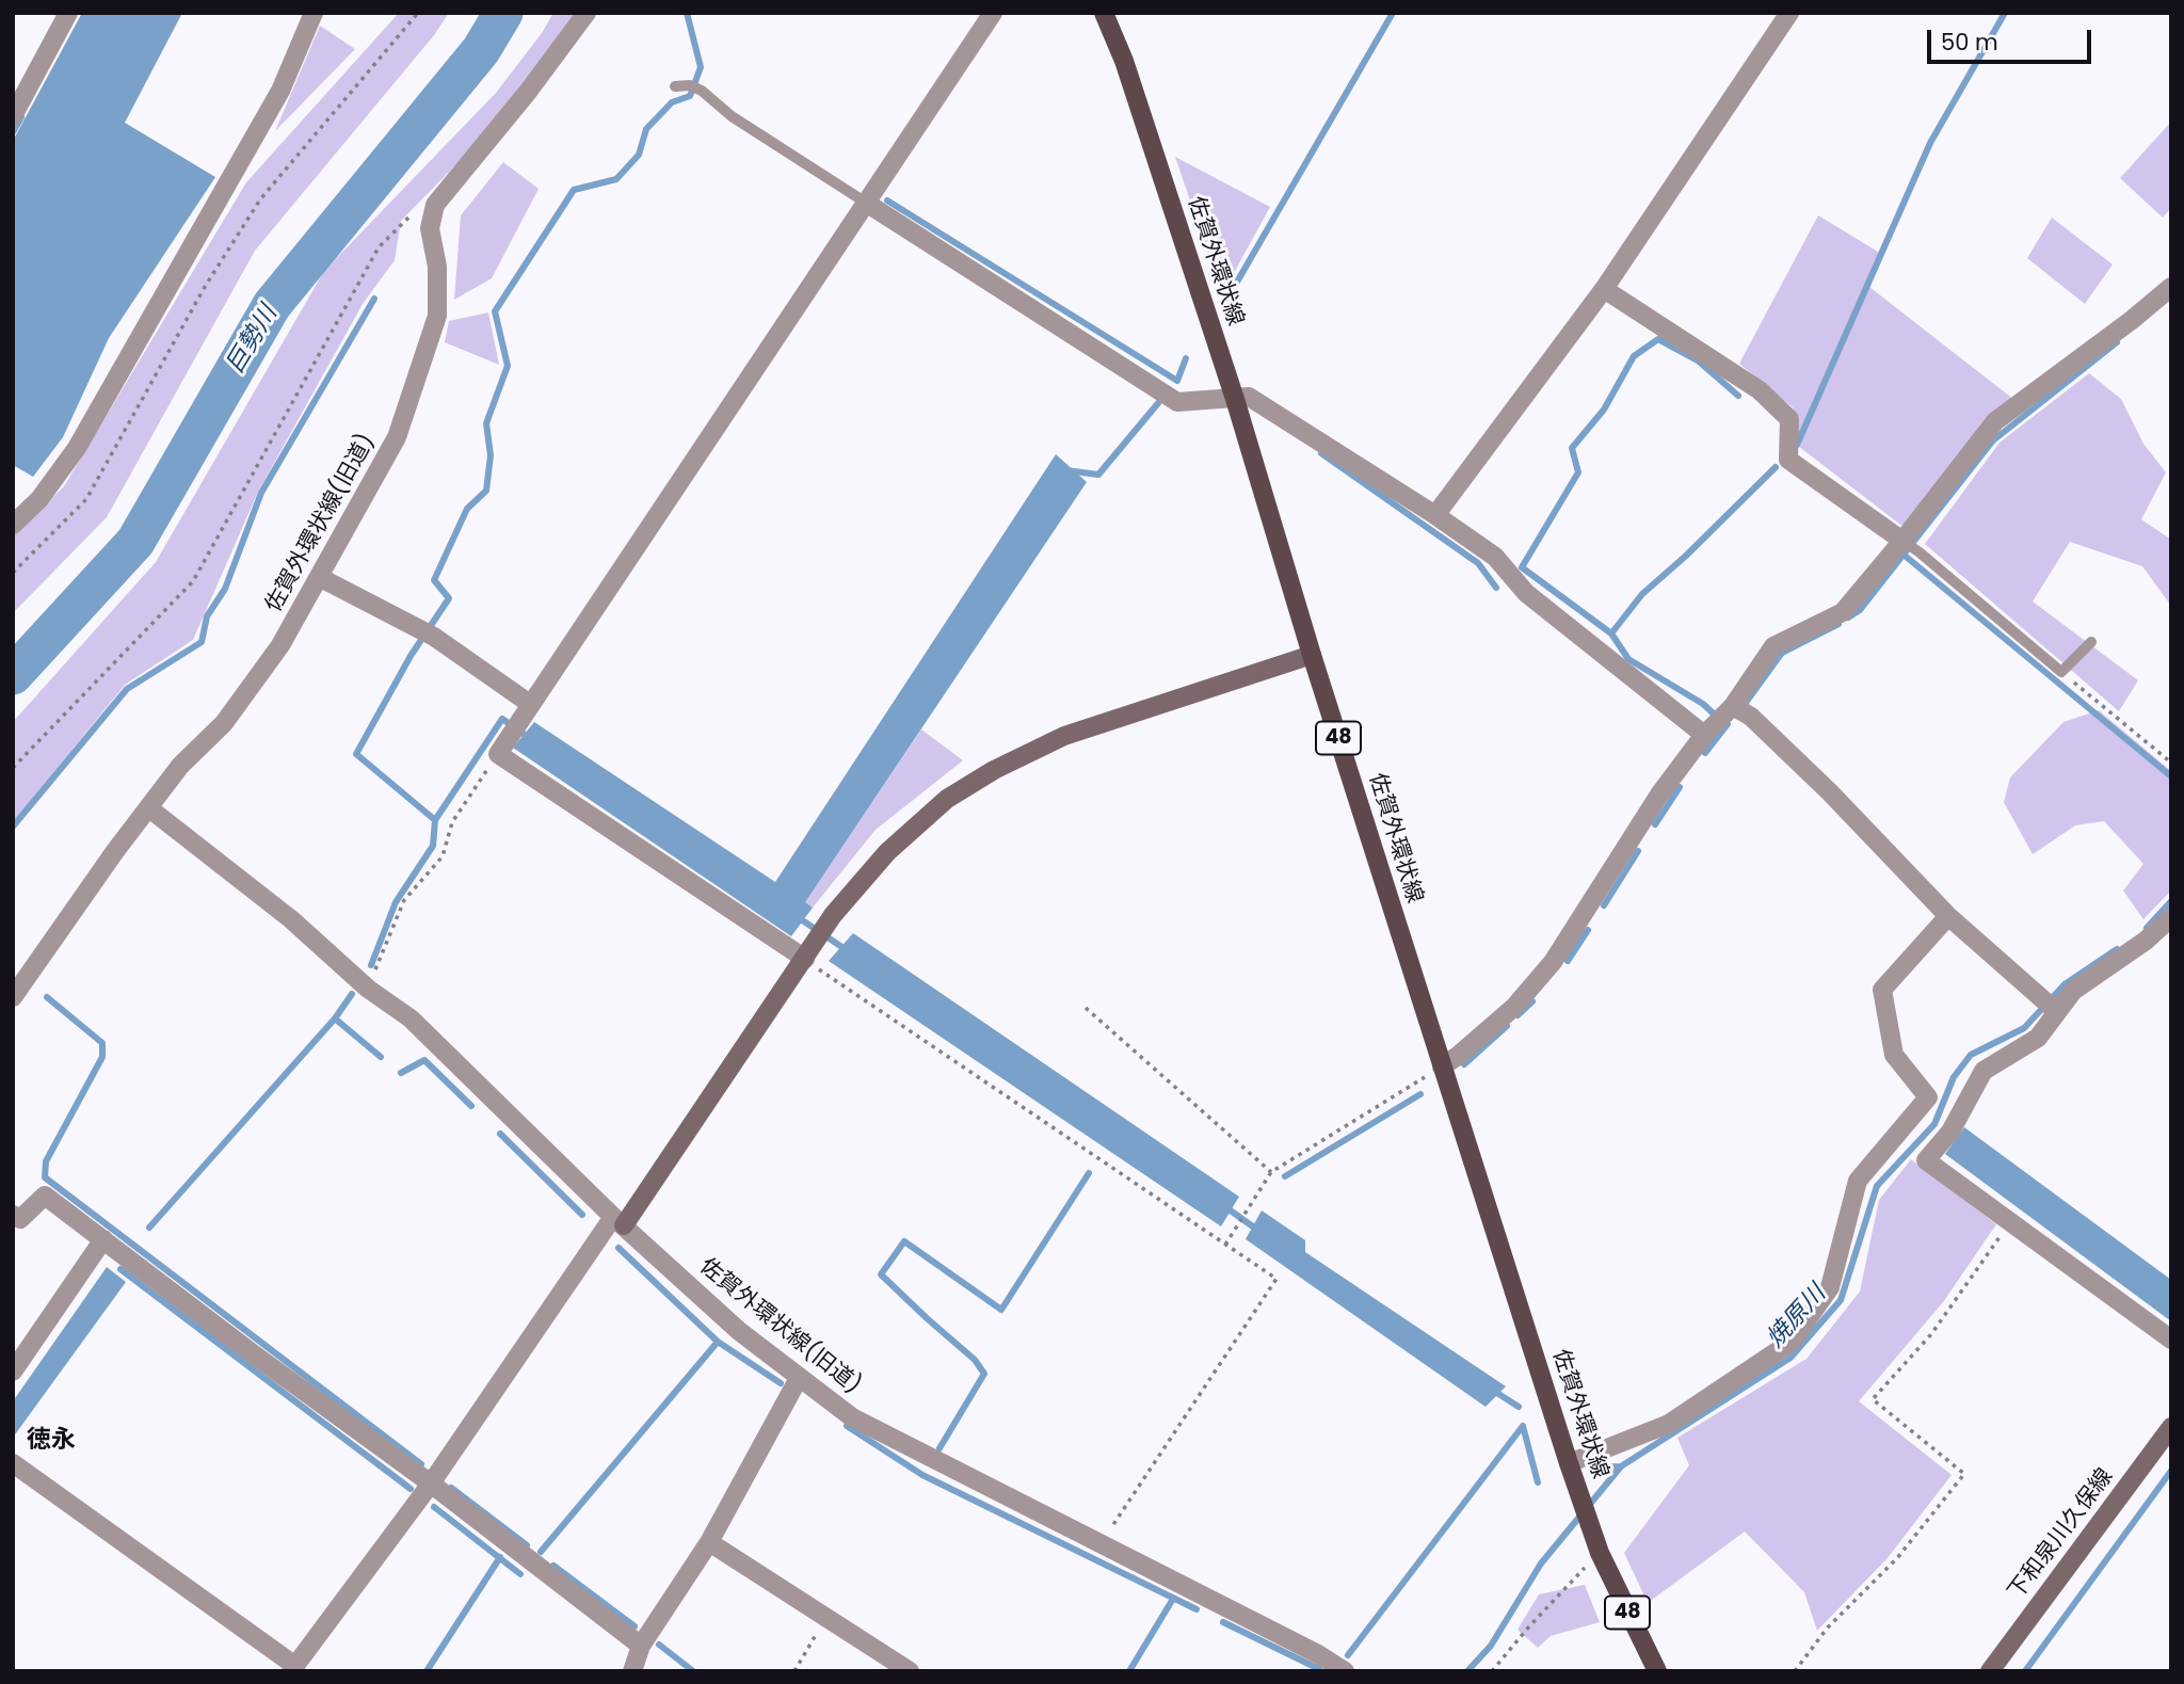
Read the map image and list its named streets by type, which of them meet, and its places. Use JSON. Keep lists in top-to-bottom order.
{
  "streets": {
    "main road": ["佐賀外環状線", "48"],
    "street": ["佐賀外環状線(旧道)", "下和泉川久保線"]
  },
  "districts": ["徳永"],
  "water": ["巨勢川", "焼原川"],
  "scale_bar": "50 m"
}
